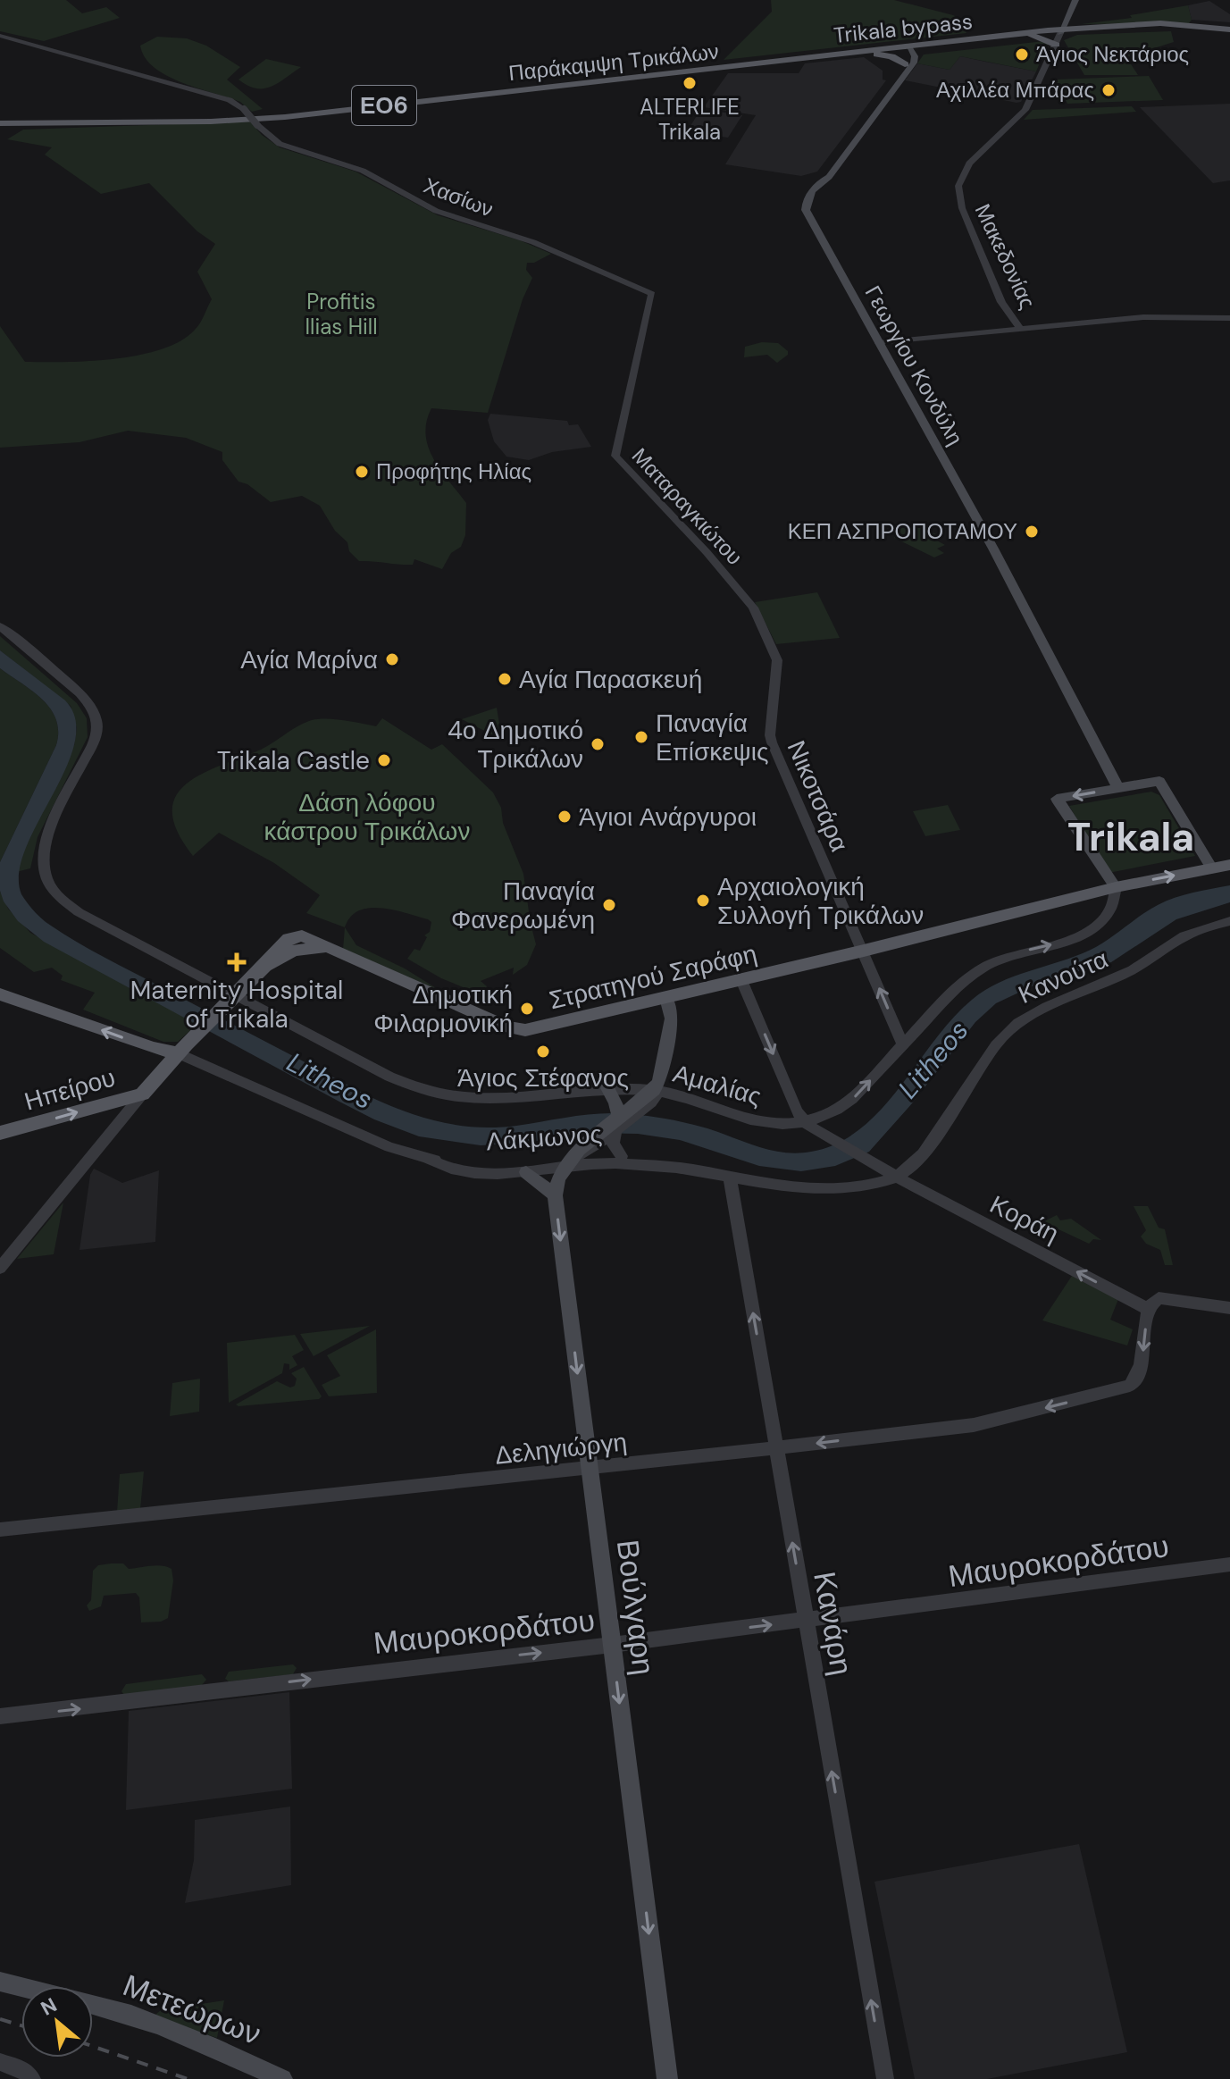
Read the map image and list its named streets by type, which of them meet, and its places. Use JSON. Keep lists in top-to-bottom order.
{
  "streets": {
    "main road": [
      "Trikala bypass",
      "Παράκαμψη Τρικάλων",
      "ΕΟ6",
      "Γεωργίου Κονδύλη",
      "Στρατηγού Σαράφη",
      "Ηπείρου",
      "Βούλγαρη",
      "Μετεώρων"
    ],
    "street": [
      "Χασίων",
      "Μακεδονίας",
      "Ματαραγκιώτου",
      "Νικοτσάρα",
      "Κανούτα",
      "Αμαλίας",
      "Λάκμωνος",
      "Κοράη",
      "Δεληγιώργη",
      "Μαυροκορδάτου",
      "Κανάρη"
    ]
  },
  "crossings": [
    ["Trikala bypass", "Παράκαμψη Τρικάλων"],
    ["Trikala bypass", "ΕΟ6"],
    ["Trikala bypass", "Μακεδονίας"],
    ["Παράκαμψη Τρικάλων", "ΕΟ6"],
    ["Παράκαμψη Τρικάλων", "Μακεδονίας"],
    ["ΕΟ6", "Μακεδονίας"],
    ["Χασίων", "Ματαραγκιώτου"],
    ["Ματαραγκιώτου", "Νικοτσάρα"],
    ["Νικοτσάρα", "Στρατηγού Σαράφη"],
    ["Νικοτσάρα", "Αμαλίας"],
    ["Στρατηγού Σαράφη", "Αμαλίας"],
    ["Στρατηγού Σαράφη", "Ηπείρου"],
    ["Κανούτα", "Λάκμωνος"],
    ["Κανούτα", "Κοράη"],
    ["Κανούτα", "Κανάρη"],
    ["Αμαλίας", "Ηπείρου"],
    ["Αμαλίας", "Κοράη"],
    ["Ηπείρου", "Λάκμωνος"],
    ["Λάκμωνος", "Βούλγαρη"],
    ["Κοράη", "Δεληγιώργη"],
    ["Δεληγιώργη", "Βούλγαρη"],
    ["Δεληγιώργη", "Κανάρη"],
    ["Μαυροκορδάτου", "Βούλγαρη"],
    ["Μαυροκορδάτου", "Κανάρη"]
  ],
  "one_way": [
    "Κοράη",
    "Μαυροκορδάτου",
    "Βούλγαρη",
    "Κανάρη"
  ],
  "districts": ["Trikala"],
  "water": ["Litheos"],
  "parks": ["Profitis Ilias Hill", "Δάση λόφου κάστρου Τρικάλων"],
  "places": {
    "other": [
      "Άγιος Νεκτάριος",
      "ALTERLIFE Trikala",
      "Αχιλλέα Μπάρας",
      "Προφήτης Ηλίας",
      "ΚΕΠ ΑΣΠΡΟΠΟΤΑΜΟΥ",
      "Αγία Μαρίνα",
      "Αγία Παρασκευή",
      "Παναγία Επίσκεψις",
      "4ο Δημοτικό Τρικάλων",
      "Trikala Castle",
      "Άγιοι Ανάργυροι",
      "Αρχαιολογική Συλλογή Τρικάλων",
      "Παναγία Φανερωμένη",
      "Δημοτική Φιλαρμονική",
      "Άγιος Στέφανος"
    ],
    "health": ["Maternity Hospital of Trikala"]
  },
  "north": "top left"
}
